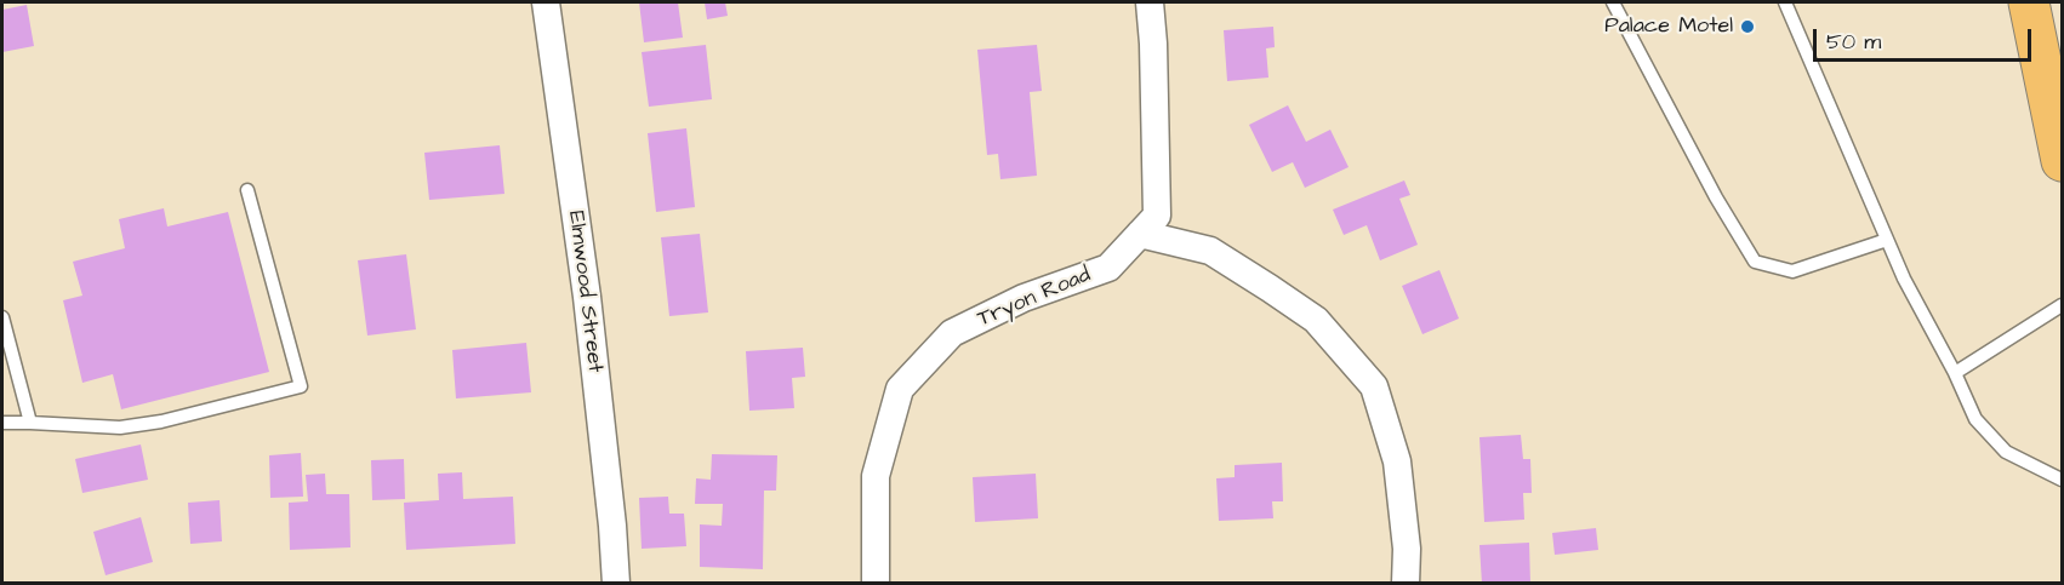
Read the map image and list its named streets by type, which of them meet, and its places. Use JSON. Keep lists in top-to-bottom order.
{
  "streets": {
    "street": ["Elmwood Street", "Tryon Road"]
  },
  "places": ["Palace Motel"],
  "scale_bar": "50 m"
}
